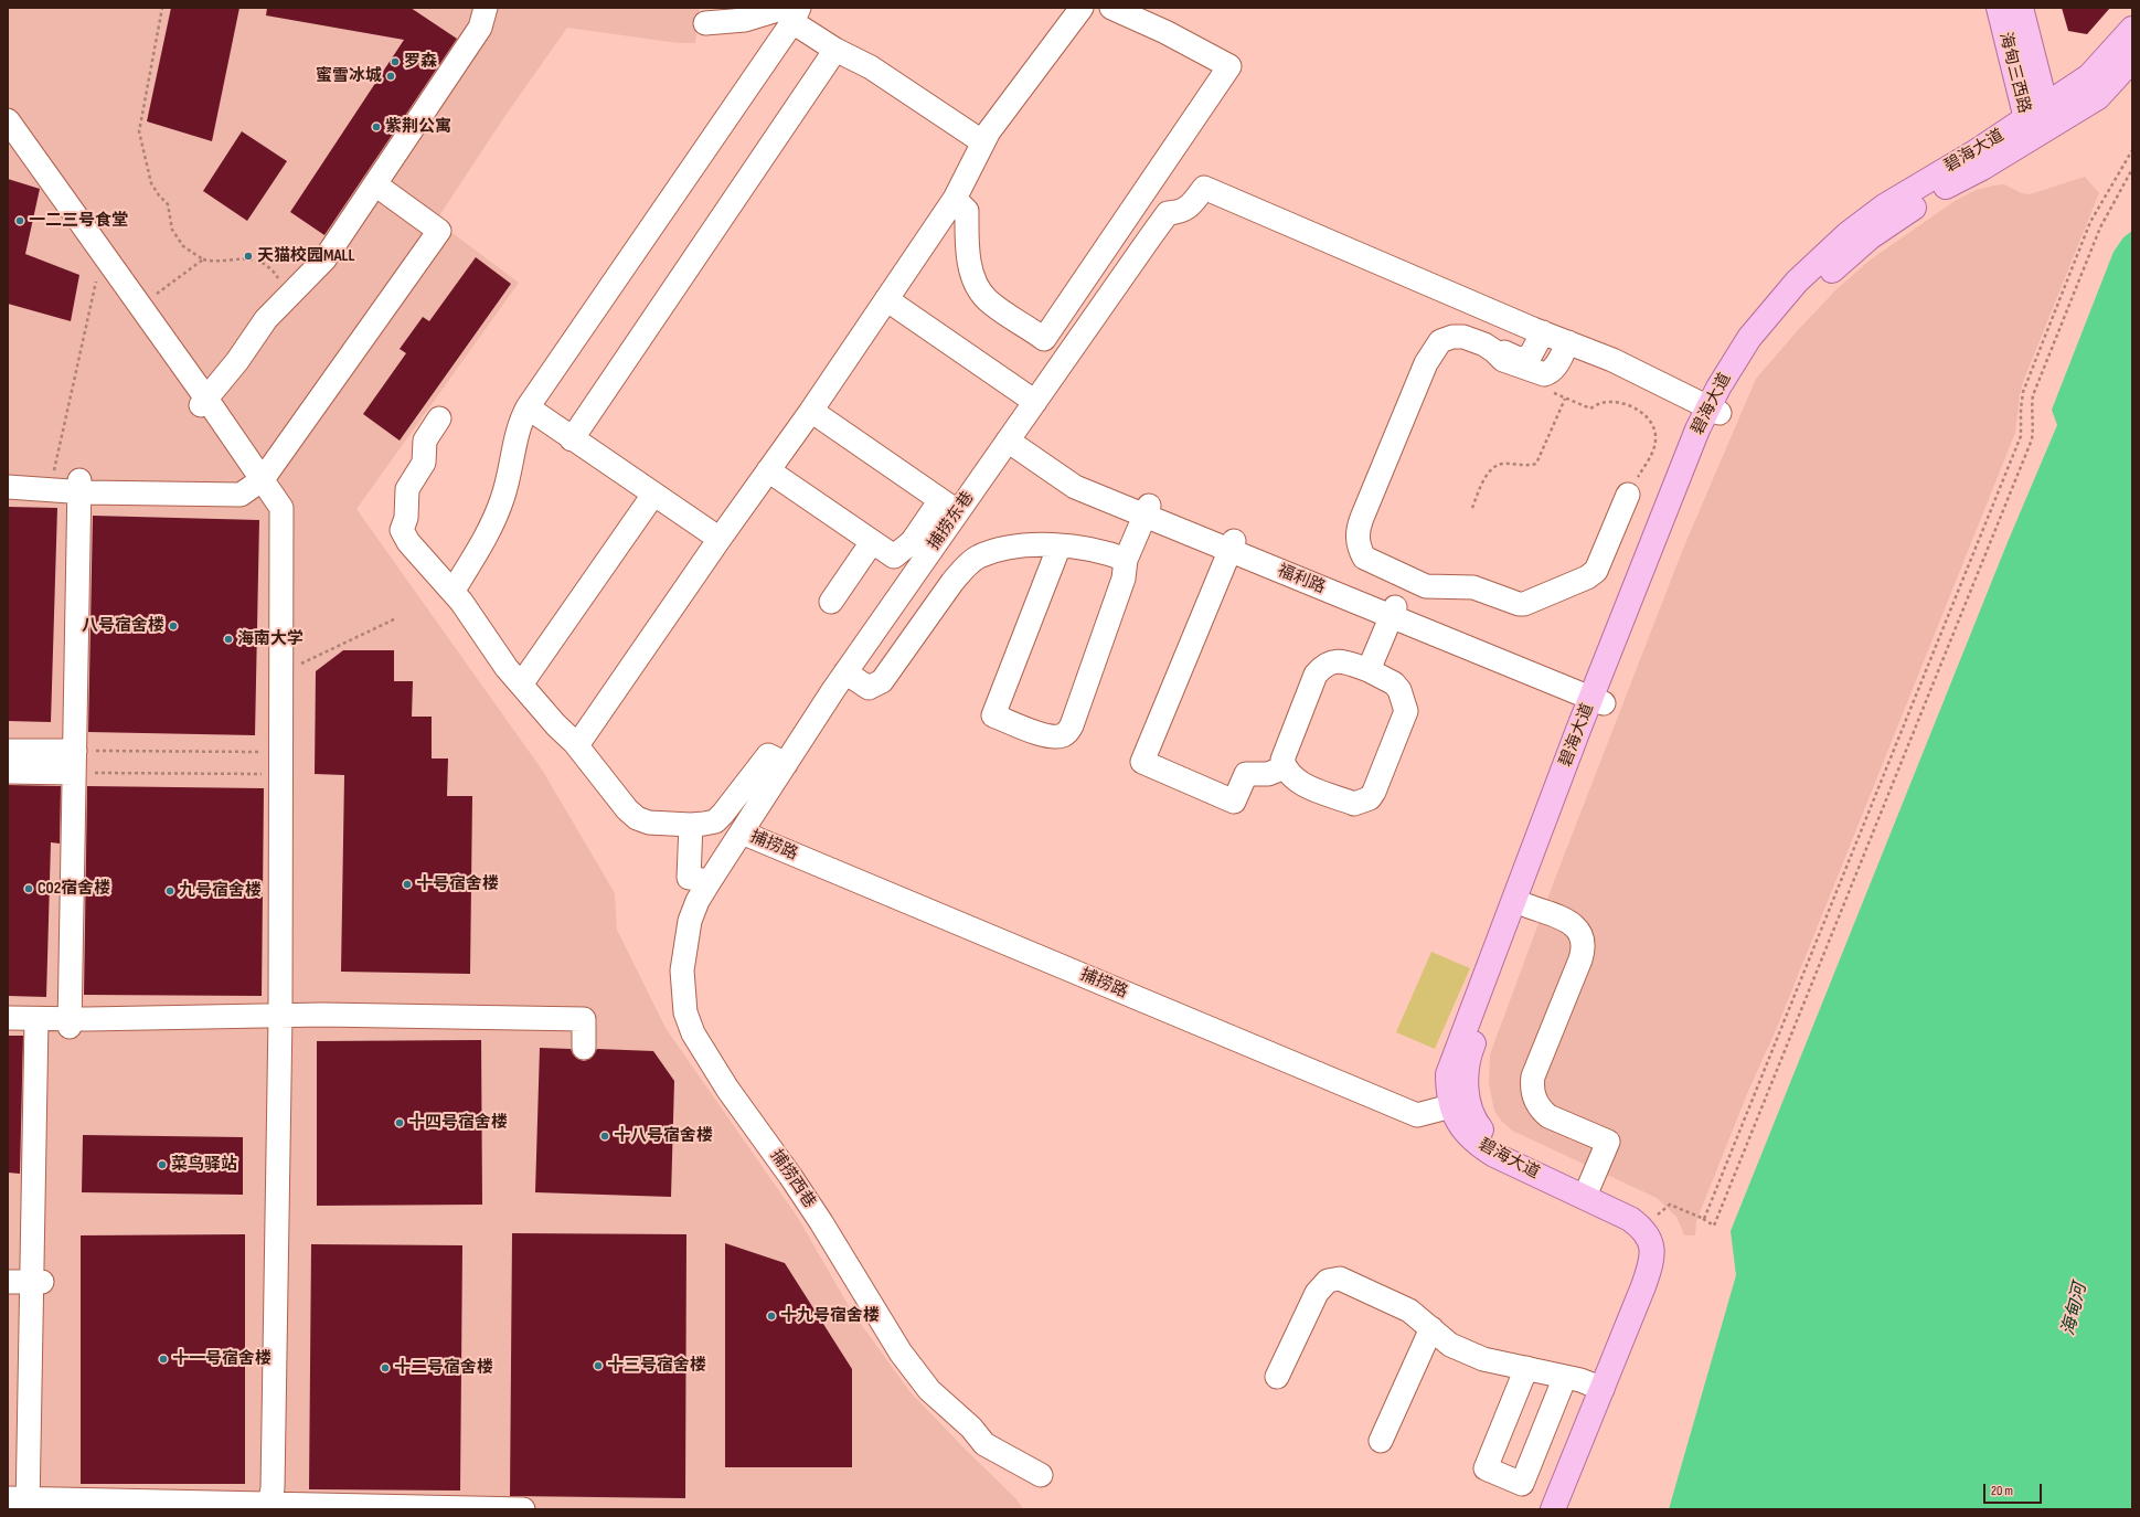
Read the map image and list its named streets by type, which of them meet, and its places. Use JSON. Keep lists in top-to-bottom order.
{
  "streets": {
    "main road": ["海甸三西路", "碧海大道"],
    "street": [
      "捕捞东巷",
      "福利路",
      "捕捞路",
      "捕捞西巷"
    ]
  },
  "crossings": [
    ["海甸三西路", "碧海大道"],
    ["碧海大道", "福利路"],
    ["碧海大道", "捕捞路"],
    ["捕捞东巷", "福利路"],
    ["捕捞东巷", "捕捞路"],
    ["捕捞东巷", "捕捞西巷"],
    ["捕捞路", "捕捞西巷"]
  ],
  "water": ["海甸河"],
  "places": [
    "罗森",
    "蜜雪冰城",
    "紫荆公寓",
    "一二三号食堂",
    "天猫校园MALL",
    "八号宿舍楼",
    "海南大学",
    "十号宿舍楼",
    "C02宿舍楼",
    "九号宿舍楼",
    "十四号宿舍楼",
    "十八号宿舍楼",
    "菜鸟驿站",
    "十九号宿舍楼",
    "十一号宿舍楼",
    "十三号宿舍楼",
    "十二号宿舍楼"
  ],
  "scale_bar": "20 m"
}
